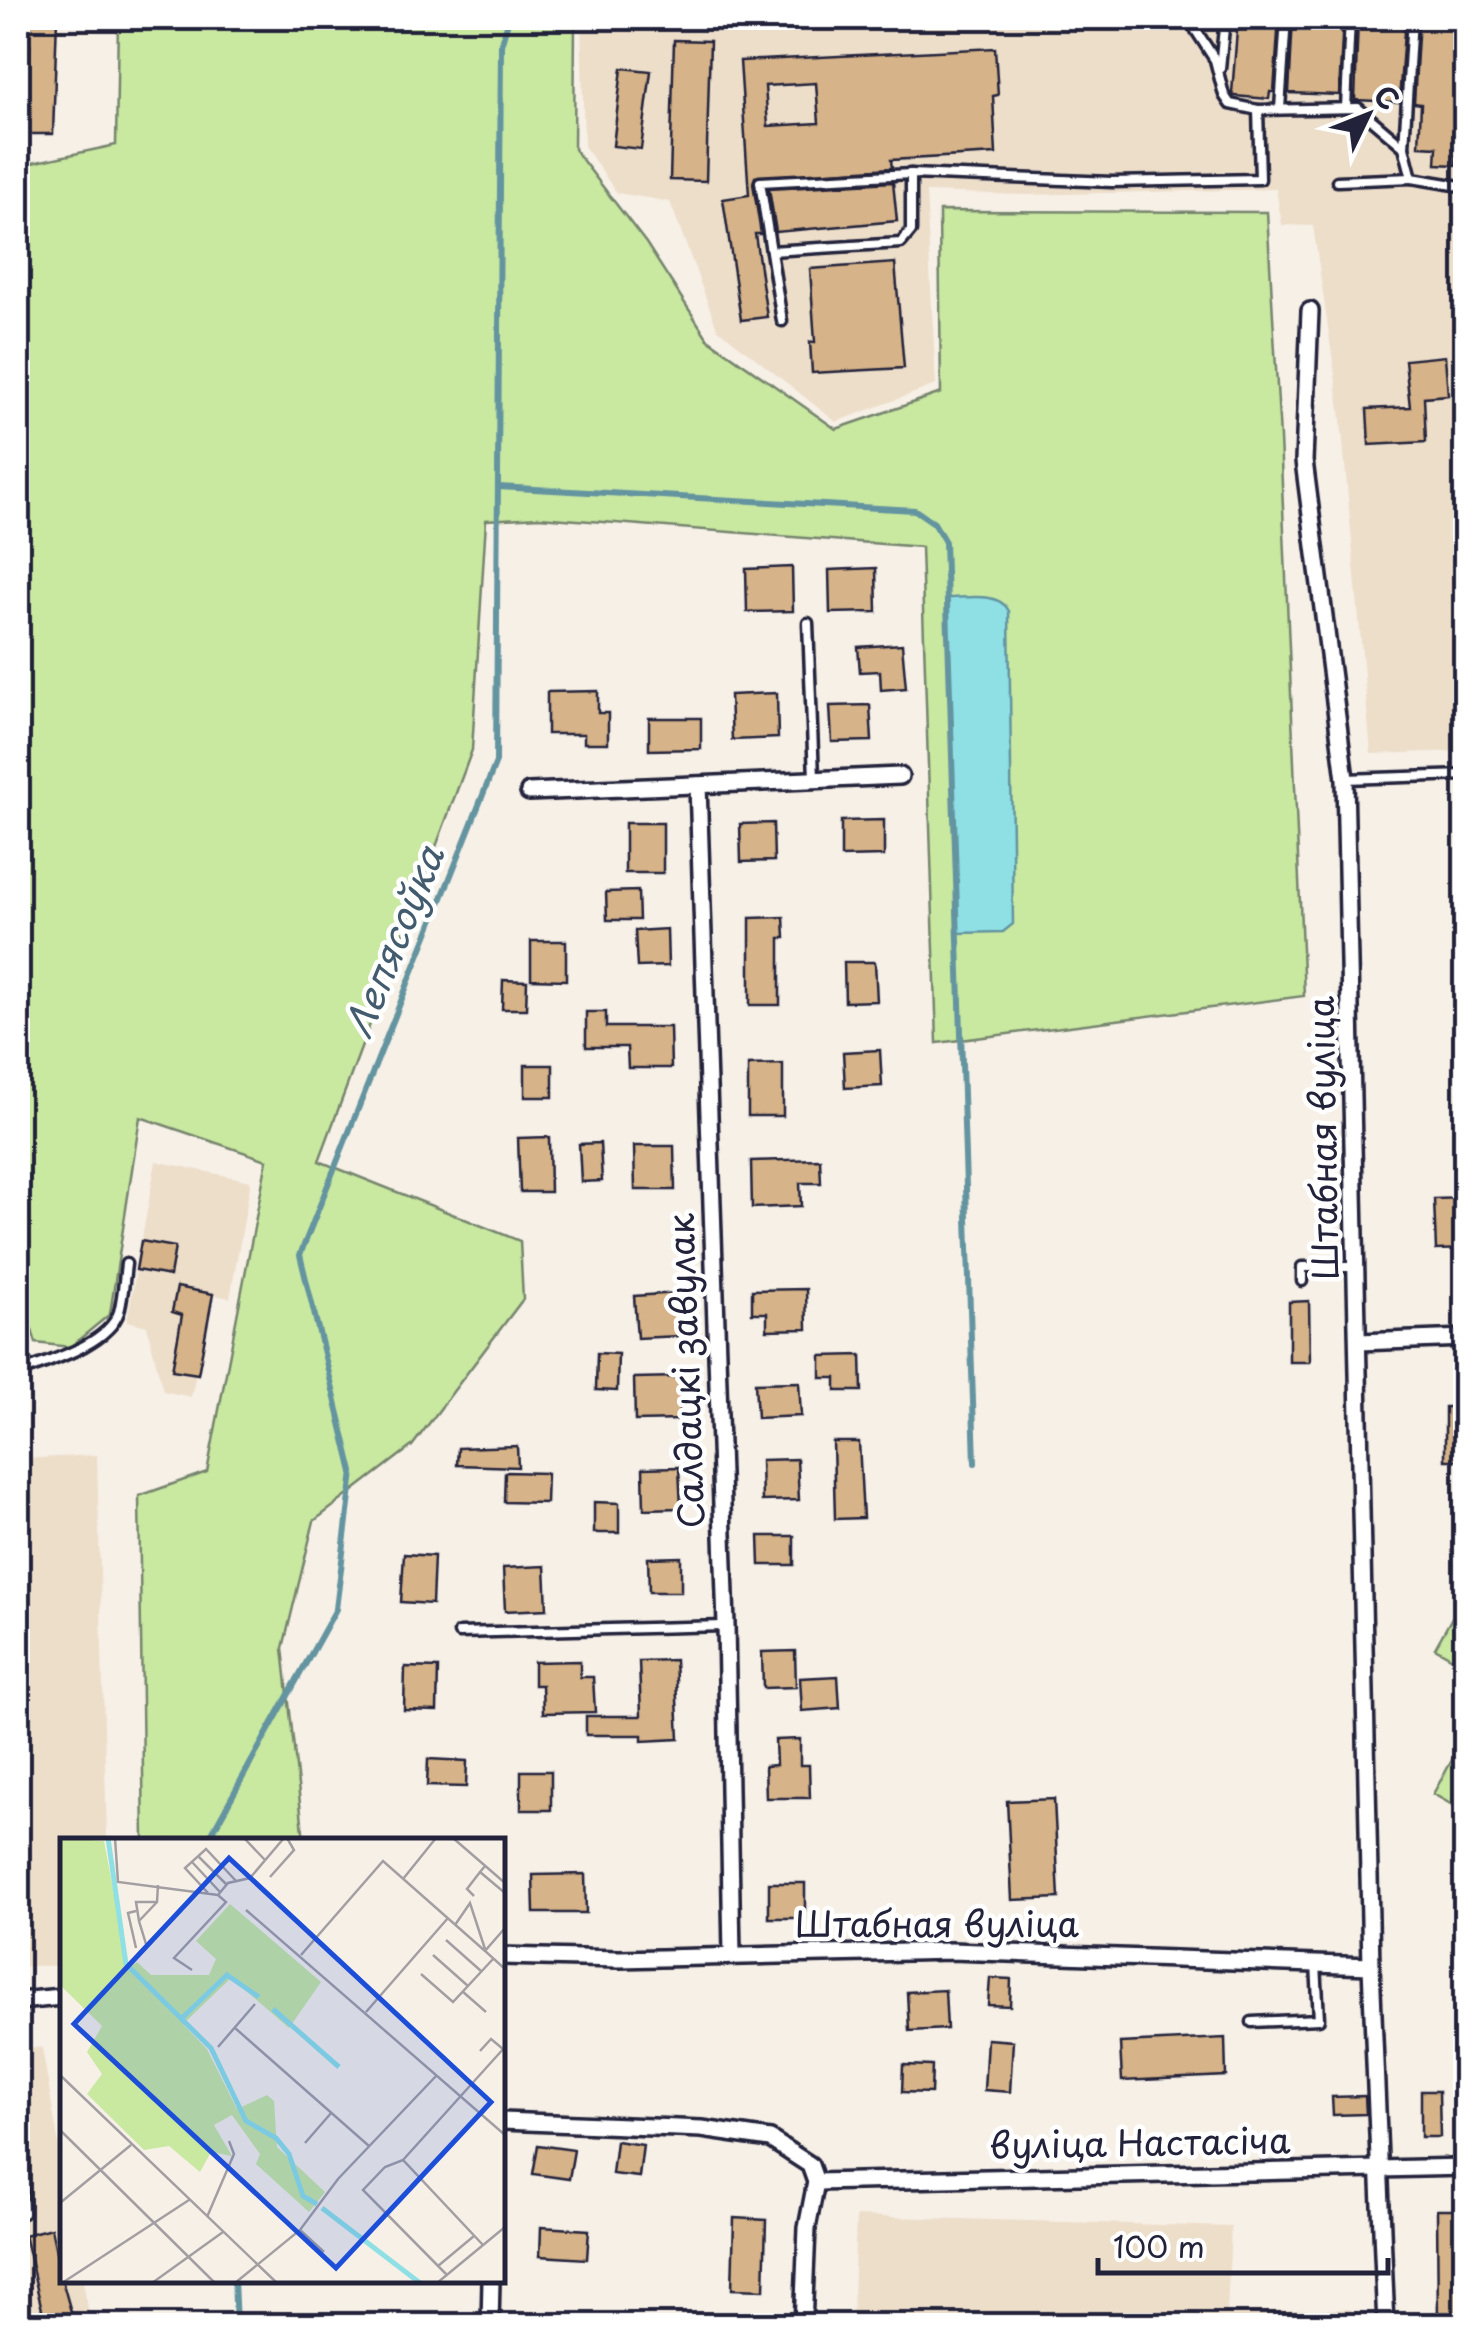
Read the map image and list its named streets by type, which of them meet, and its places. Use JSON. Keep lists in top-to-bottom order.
{
  "streets": {
    "street": ["Штабная вуліца", "Салдацкі завулак", "вуліца Настасіча"]
  },
  "crossings": [
    ["Штабная вуліца", "Салдацкі завулак"],
    ["Штабная вуліца", "вуліца Настасіча"]
  ],
  "water": ["Лепясоўка"],
  "scale_bar": "100 m",
  "north": "top right"
}
